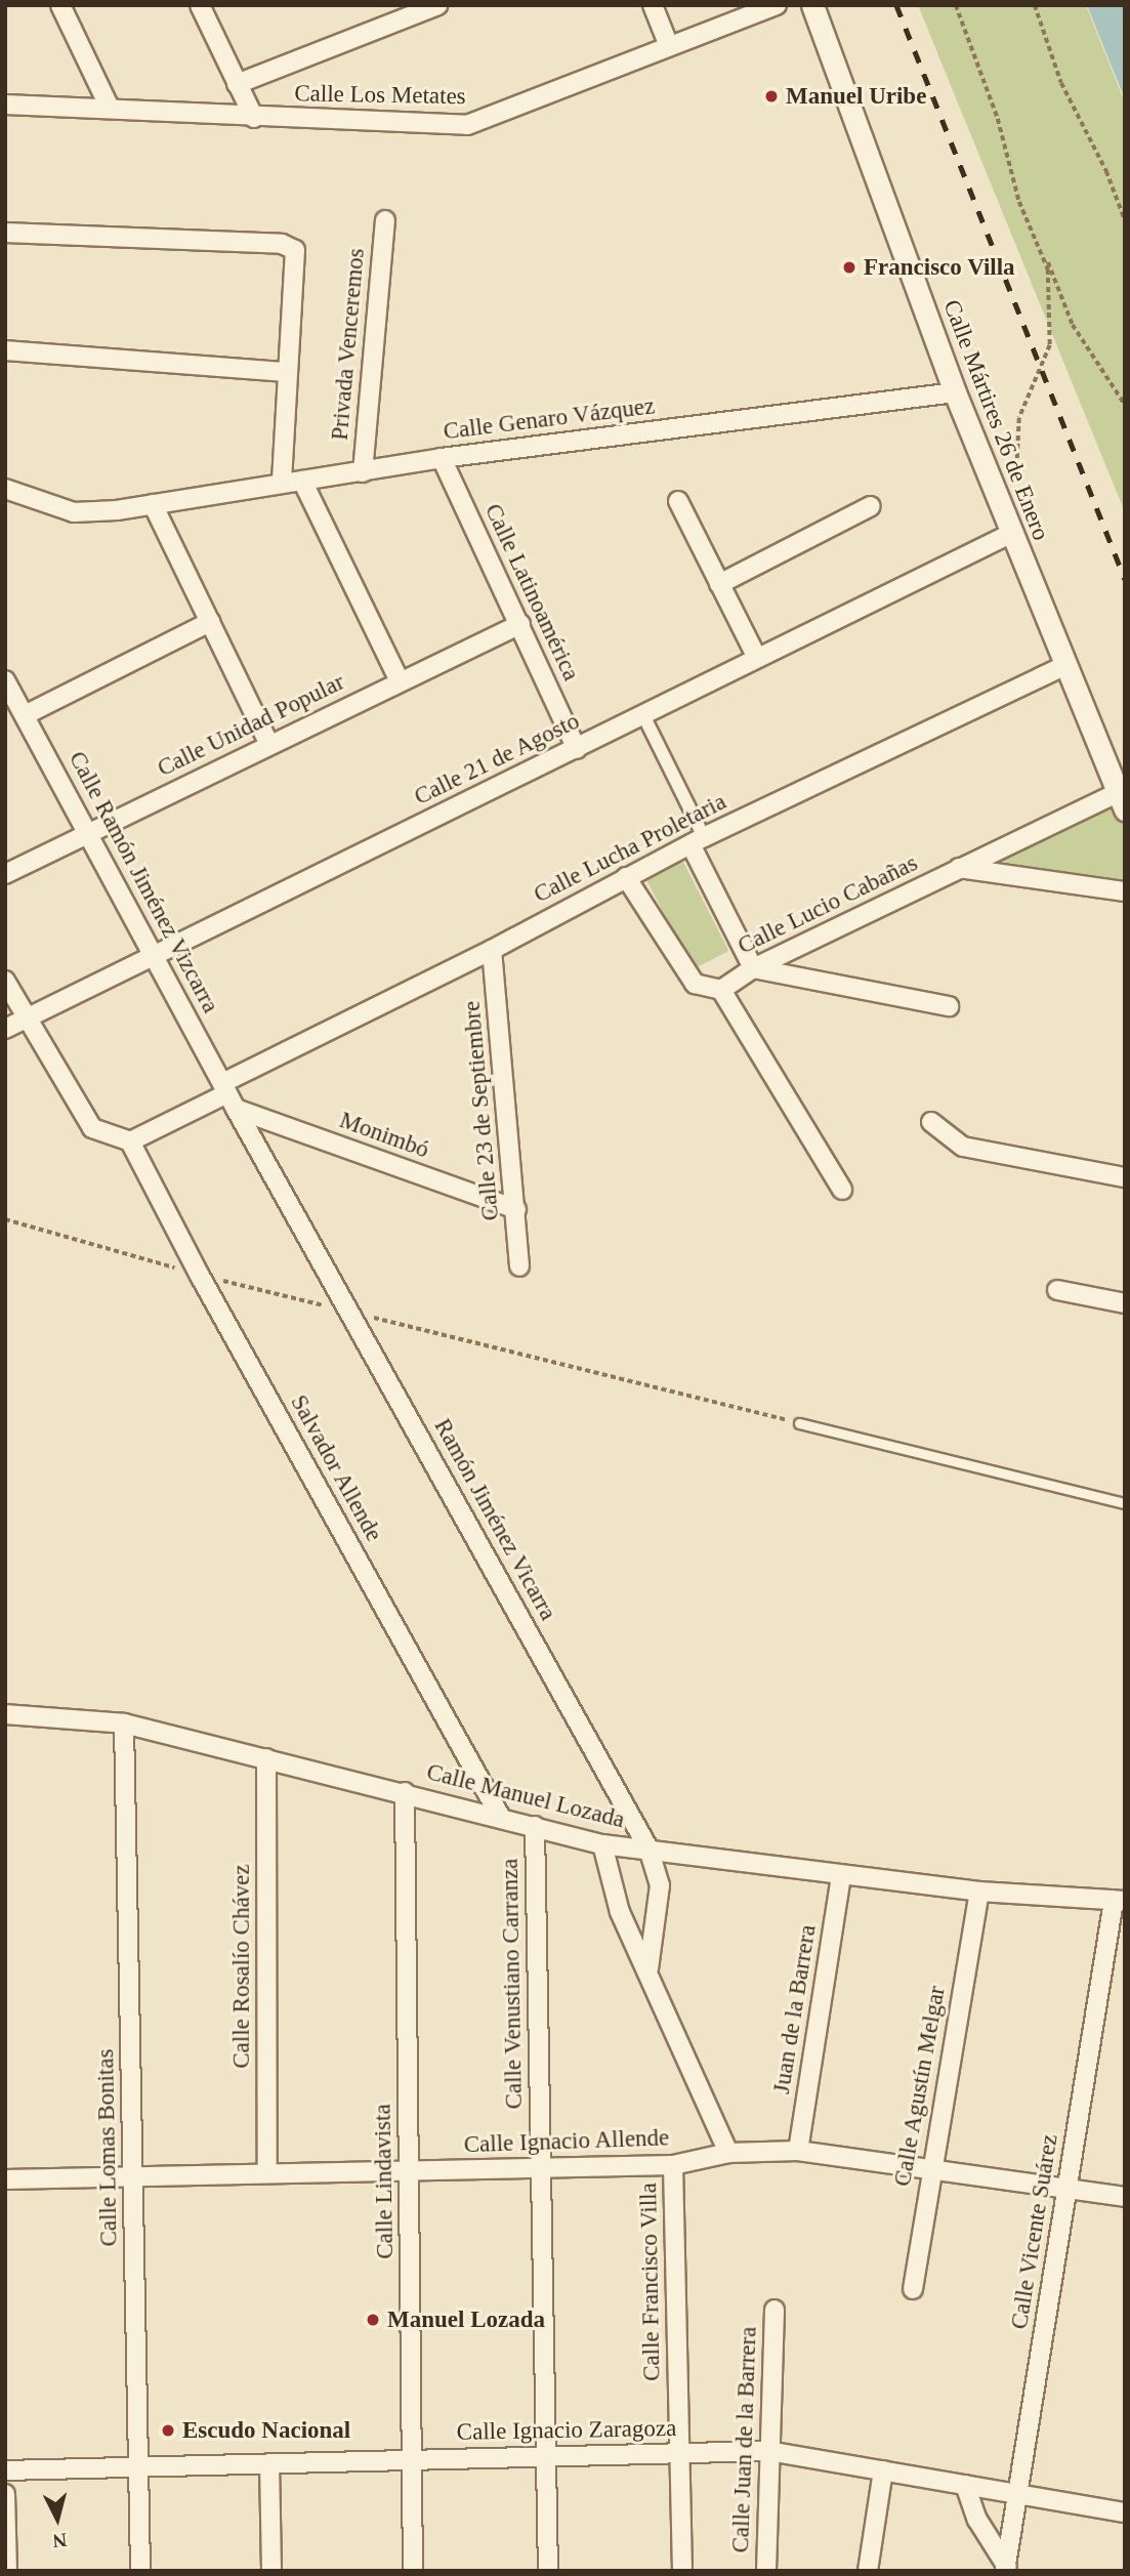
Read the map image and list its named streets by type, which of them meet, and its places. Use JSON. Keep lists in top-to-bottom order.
{
  "streets": {
    "street": [
      "Calle Los Metates",
      "Privada Venceremos",
      "Calle Genaro Vázquez",
      "Calle Mártires 26 de Enero",
      "Calle Latinoamérica",
      "Calle Unidad Popular",
      "Calle 21 de Agosto",
      "Calle Lucha Proletaria",
      "Calle Ramón Jiménez Vizcarra",
      "Calle Lucio Cabañas",
      "Calle 23 de Septiembre",
      "Monimbó",
      "Salvador Allende",
      "Ramón Jiménez Vicarra",
      "Calle Manuel Lozada",
      "Calle Rosalío Chávez",
      "Calle Venustiano Carranza",
      "Juan de la Barrera",
      "Calle Agustín Melgar",
      "Calle Ignacio Allende",
      "Calle Lomas Bonitas",
      "Calle Lindavista",
      "Calle Vicente Suárez",
      "Calle Francisco Villa",
      "Calle Ignacio Zaragoza",
      "Calle Juan de la Barrera"
    ]
  },
  "crossings": [
    ["Privada Venceremos", "Calle Genaro Vázquez"],
    ["Calle Genaro Vázquez", "Calle Mártires 26 de Enero"],
    ["Calle Genaro Vázquez", "Calle Latinoamérica"],
    ["Calle Mártires 26 de Enero", "Calle 21 de Agosto"],
    ["Calle Mártires 26 de Enero", "Calle Lucha Proletaria"],
    ["Calle Mártires 26 de Enero", "Calle Lucio Cabañas"],
    ["Calle Latinoamérica", "Calle Unidad Popular"],
    ["Calle Latinoamérica", "Calle 21 de Agosto"],
    ["Calle Unidad Popular", "Calle Ramón Jiménez Vizcarra"],
    ["Calle 21 de Agosto", "Calle Ramón Jiménez Vizcarra"],
    ["Calle Lucha Proletaria", "Calle Ramón Jiménez Vizcarra"],
    ["Calle Lucha Proletaria", "Calle 23 de Septiembre"],
    ["Calle Lucha Proletaria", "Monimbó"],
    ["Calle Lucha Proletaria", "Salvador Allende"],
    ["Calle Lucha Proletaria", "Ramón Jiménez Vicarra"],
    ["Calle Ramón Jiménez Vizcarra", "Monimbó"],
    ["Calle Ramón Jiménez Vizcarra", "Ramón Jiménez Vicarra"],
    ["Calle 23 de Septiembre", "Monimbó"],
    ["Monimbó", "Ramón Jiménez Vicarra"],
    ["Salvador Allende", "Calle Manuel Lozada"],
    ["Ramón Jiménez Vicarra", "Calle Manuel Lozada"],
    ["Calle Manuel Lozada", "Calle Rosalío Chávez"],
    ["Calle Manuel Lozada", "Calle Venustiano Carranza"],
    ["Calle Manuel Lozada", "Juan de la Barrera"],
    ["Calle Manuel Lozada", "Calle Agustín Melgar"],
    ["Calle Manuel Lozada", "Calle Lomas Bonitas"],
    ["Calle Manuel Lozada", "Calle Lindavista"],
    ["Calle Manuel Lozada", "Calle Vicente Suárez"],
    ["Calle Rosalío Chávez", "Calle Ignacio Allende"],
    ["Calle Venustiano Carranza", "Calle Ignacio Allende"],
    ["Calle Venustiano Carranza", "Calle Ignacio Zaragoza"],
    ["Juan de la Barrera", "Calle Ignacio Allende"],
    ["Calle Agustín Melgar", "Calle Ignacio Allende"],
    ["Calle Ignacio Allende", "Calle Lomas Bonitas"],
    ["Calle Ignacio Allende", "Calle Lindavista"],
    ["Calle Ignacio Allende", "Calle Vicente Suárez"],
    ["Calle Ignacio Allende", "Calle Francisco Villa"],
    ["Calle Lomas Bonitas", "Calle Ignacio Zaragoza"],
    ["Calle Lindavista", "Calle Ignacio Zaragoza"],
    ["Calle Vicente Suárez", "Calle Ignacio Zaragoza"],
    ["Calle Francisco Villa", "Calle Ignacio Zaragoza"],
    ["Calle Ignacio Zaragoza", "Calle Juan de la Barrera"]
  ],
  "places": [
    "Manuel Uribe",
    "Francisco Villa",
    "Manuel Lozada",
    "Escudo Nacional"
  ],
  "north": "bottom"
}
